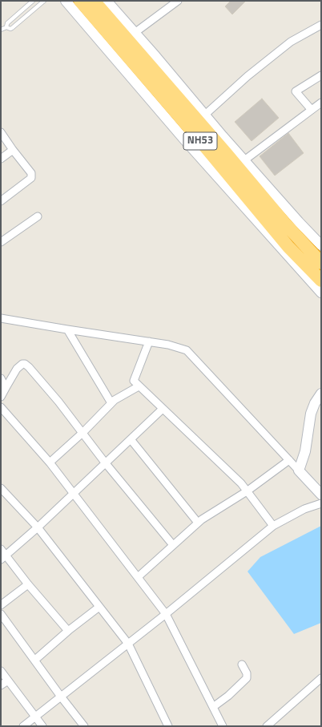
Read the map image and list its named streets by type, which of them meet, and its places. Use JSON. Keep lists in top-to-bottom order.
{
  "streets": {
    "highway": ["NH53"]
  }
}
